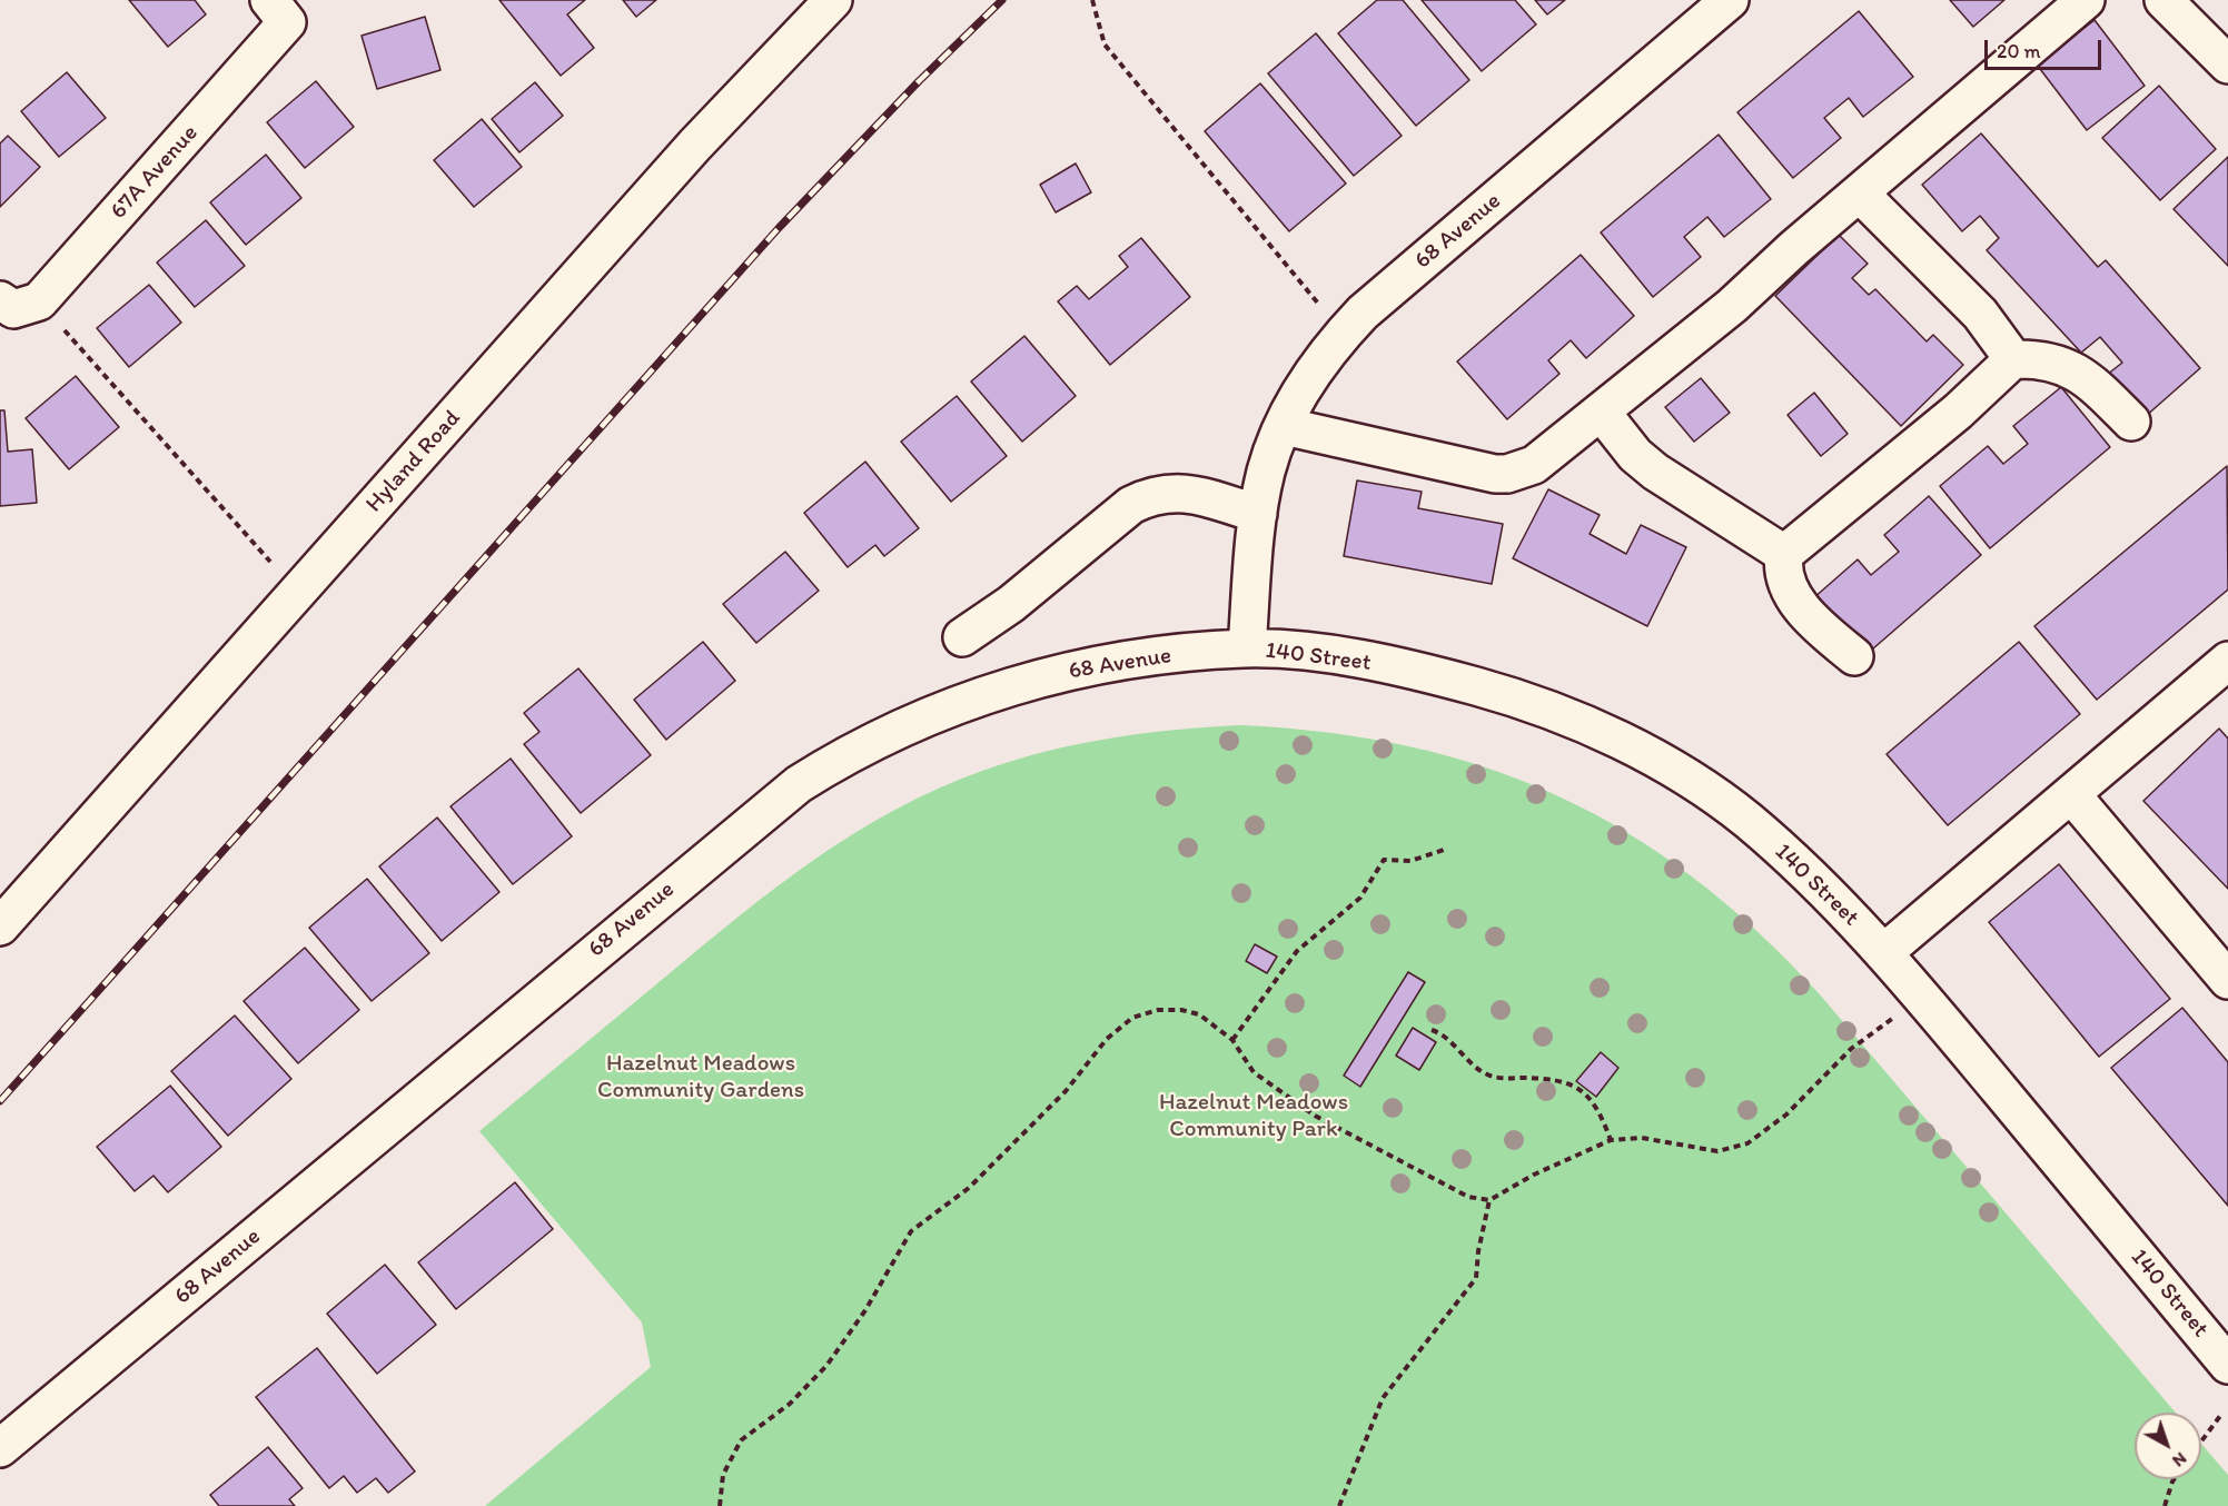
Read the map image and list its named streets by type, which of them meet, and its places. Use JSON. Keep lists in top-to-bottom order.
{
  "streets": {
    "street": [
      "67A Avenue",
      "68 Avenue",
      "Hyland Road",
      "140 Street"
    ]
  },
  "crossings": [
    ["68 Avenue", "140 Street"]
  ],
  "parks": ["Hazelnut Meadows Community Gardens", "Hazelnut Meadows Community Park"],
  "scale_bar": "20 m",
  "north": "bottom right"
}
